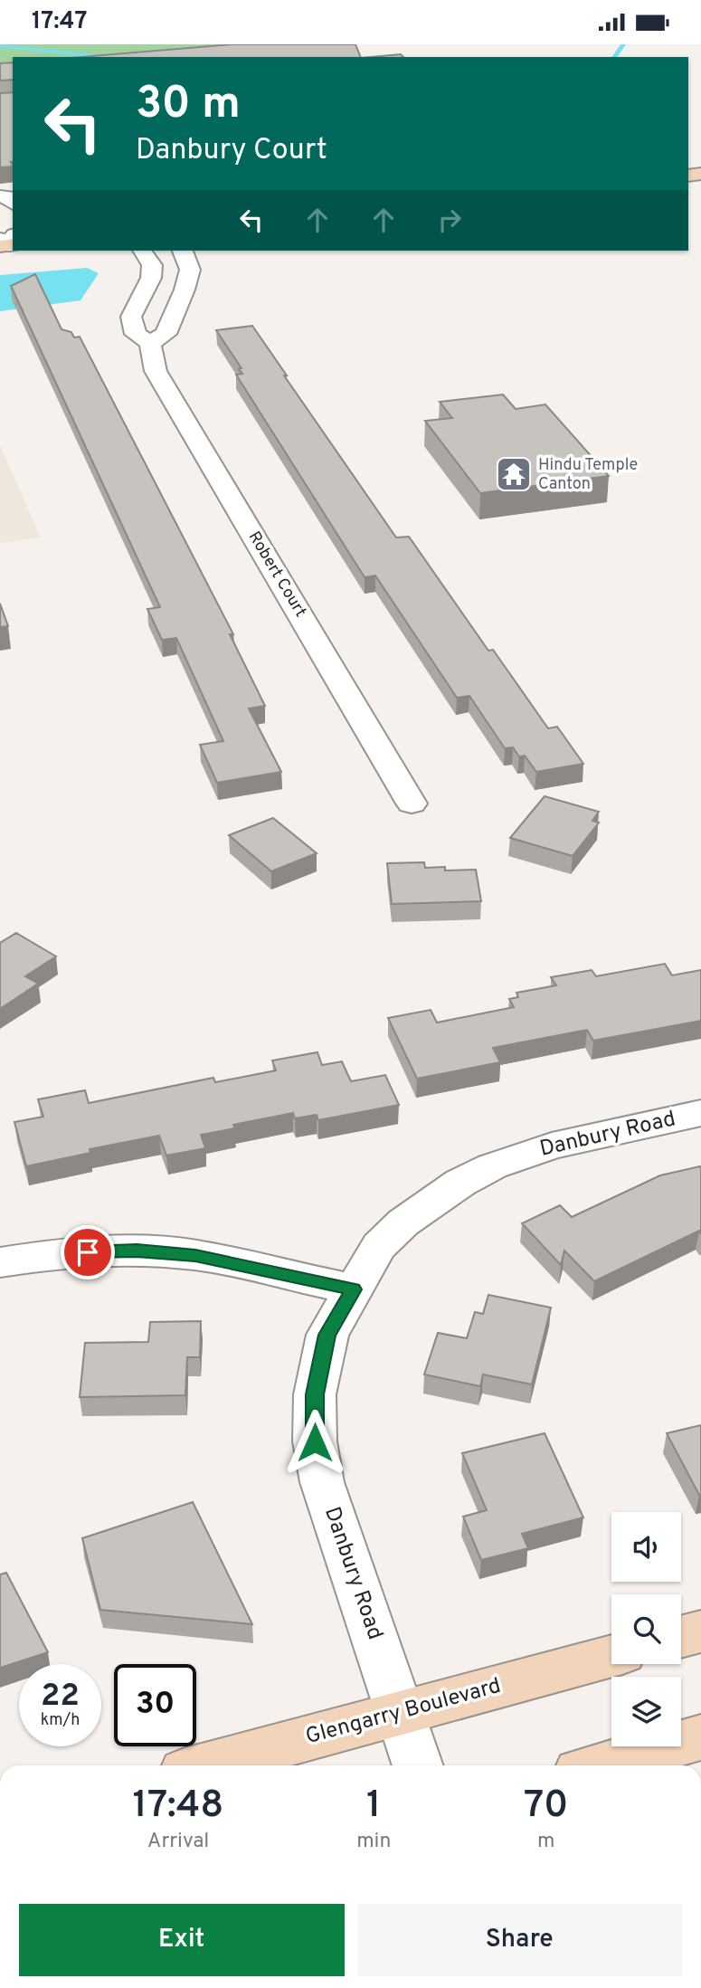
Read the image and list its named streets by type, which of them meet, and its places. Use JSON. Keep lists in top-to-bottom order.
{
  "streets": {
    "street": ["Robert Court", "Danbury Road", "Glengarry Boulevard"]
  },
  "crossings": [
    ["Danbury Road", "Glengarry Boulevard"]
  ],
  "places": {
    "temple": ["Hindu Temple Canton"]
  },
  "page": {
    "status": "17:47",
    "turn": ["30 m", "Danbury Court"],
    "speed": "22 km/h",
    "limit": "30",
    "eta": [
      "17:48",
      "Arrival",
      "1",
      "min",
      "70",
      "m"
    ],
    "buttons": ["Exit", "Share"]
  }
}
